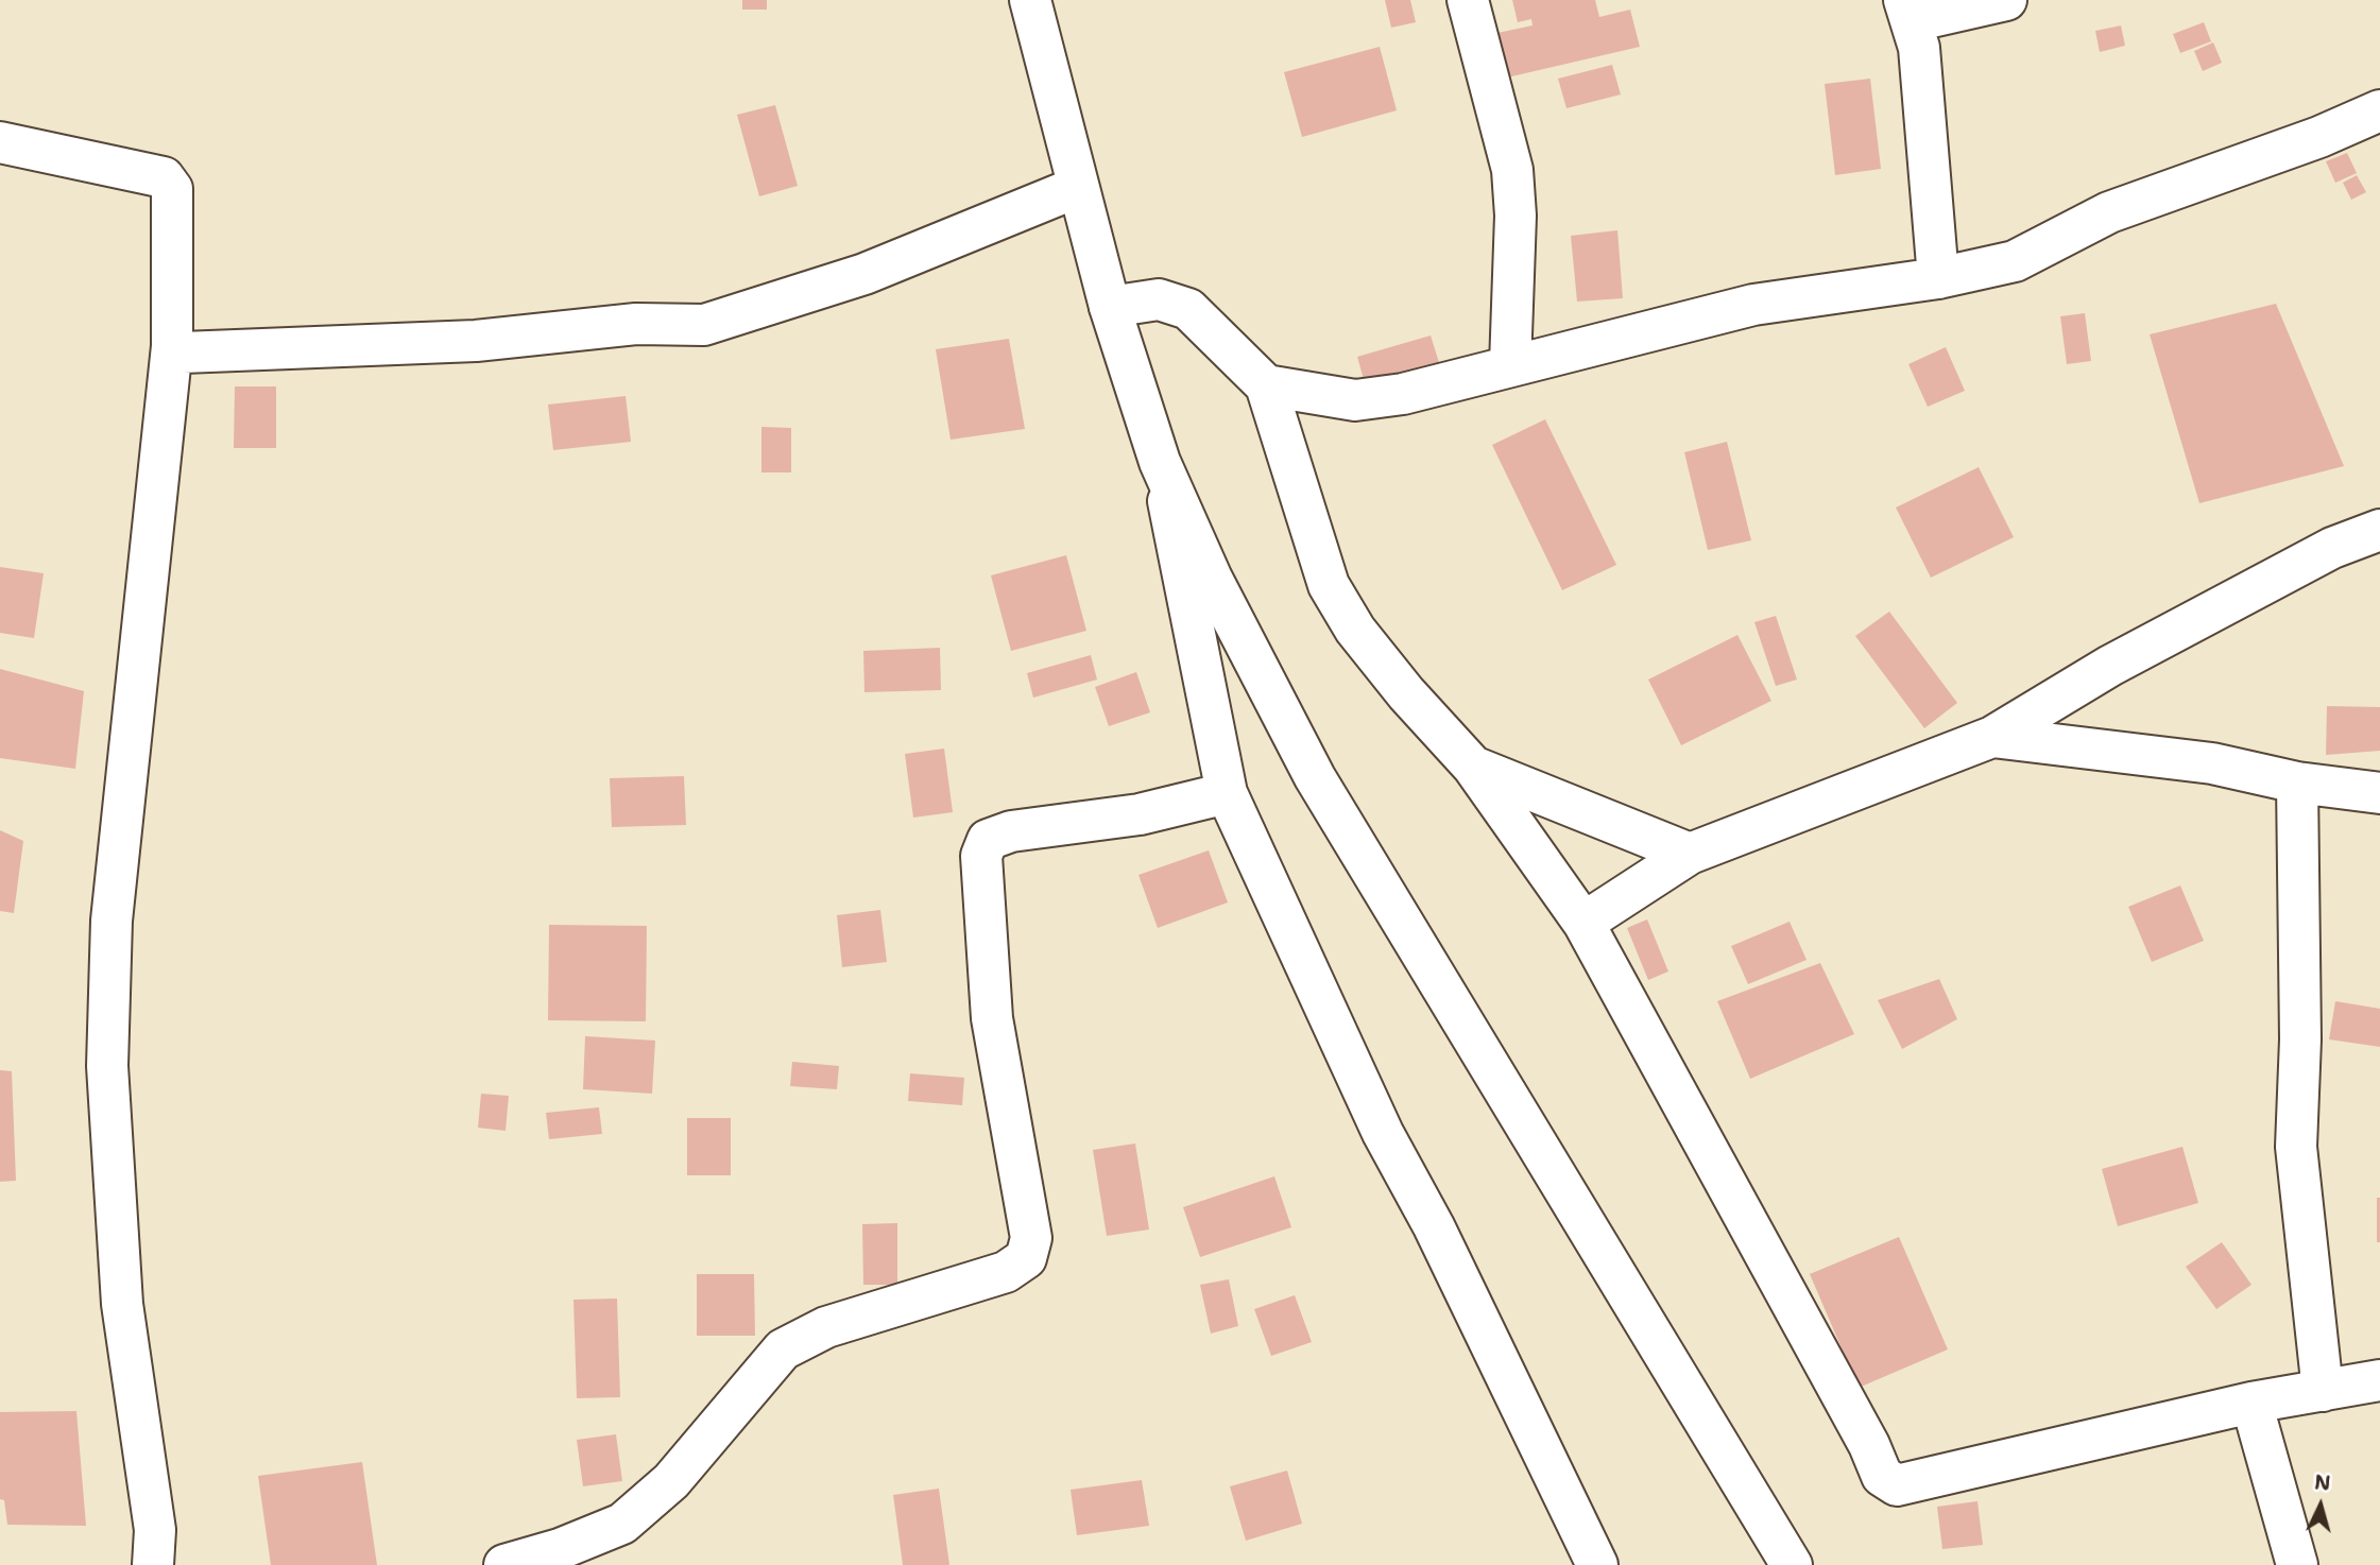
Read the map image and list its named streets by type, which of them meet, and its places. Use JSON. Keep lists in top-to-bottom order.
{
  "north": "top"
}
